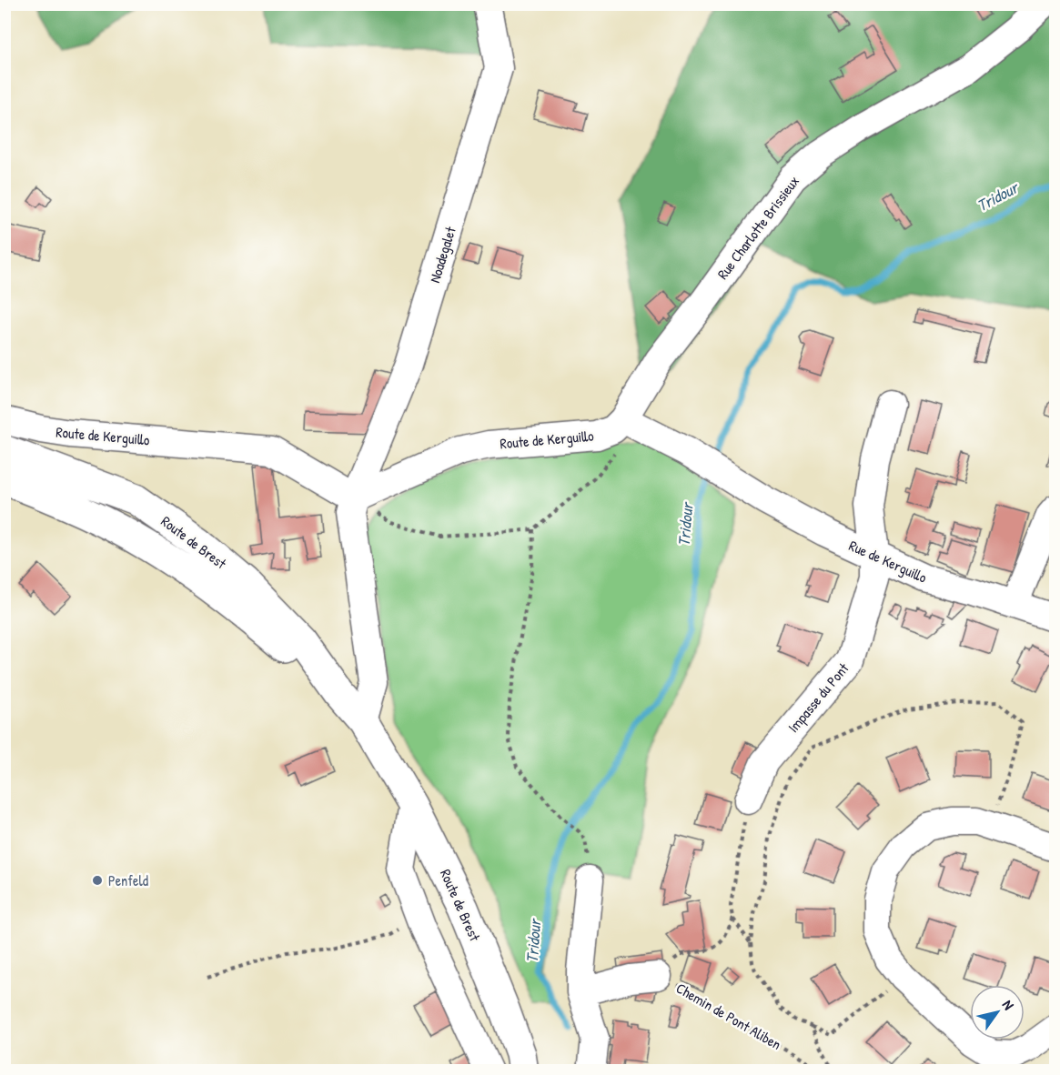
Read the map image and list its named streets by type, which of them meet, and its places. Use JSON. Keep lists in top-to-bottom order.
{
  "streets": {
    "main road": ["Route de Brest"],
    "street": [
      "Rue Charlotte Brissieux",
      "Noadegalet",
      "Route de Kerguillo",
      "Rue de Kerguillo",
      "Impasse du Pont",
      "Chemin de Pont Aliben"
    ]
  },
  "crossings": [
    ["Rue Charlotte Brissieux", "Route de Kerguillo"],
    ["Rue Charlotte Brissieux", "Rue de Kerguillo"],
    ["Noadegalet", "Route de Kerguillo"],
    ["Route de Kerguillo", "Rue de Kerguillo"],
    ["Rue de Kerguillo", "Impasse du Pont"]
  ],
  "water": ["Tridour"],
  "places": ["Penfeld"],
  "north": "top right"
}
